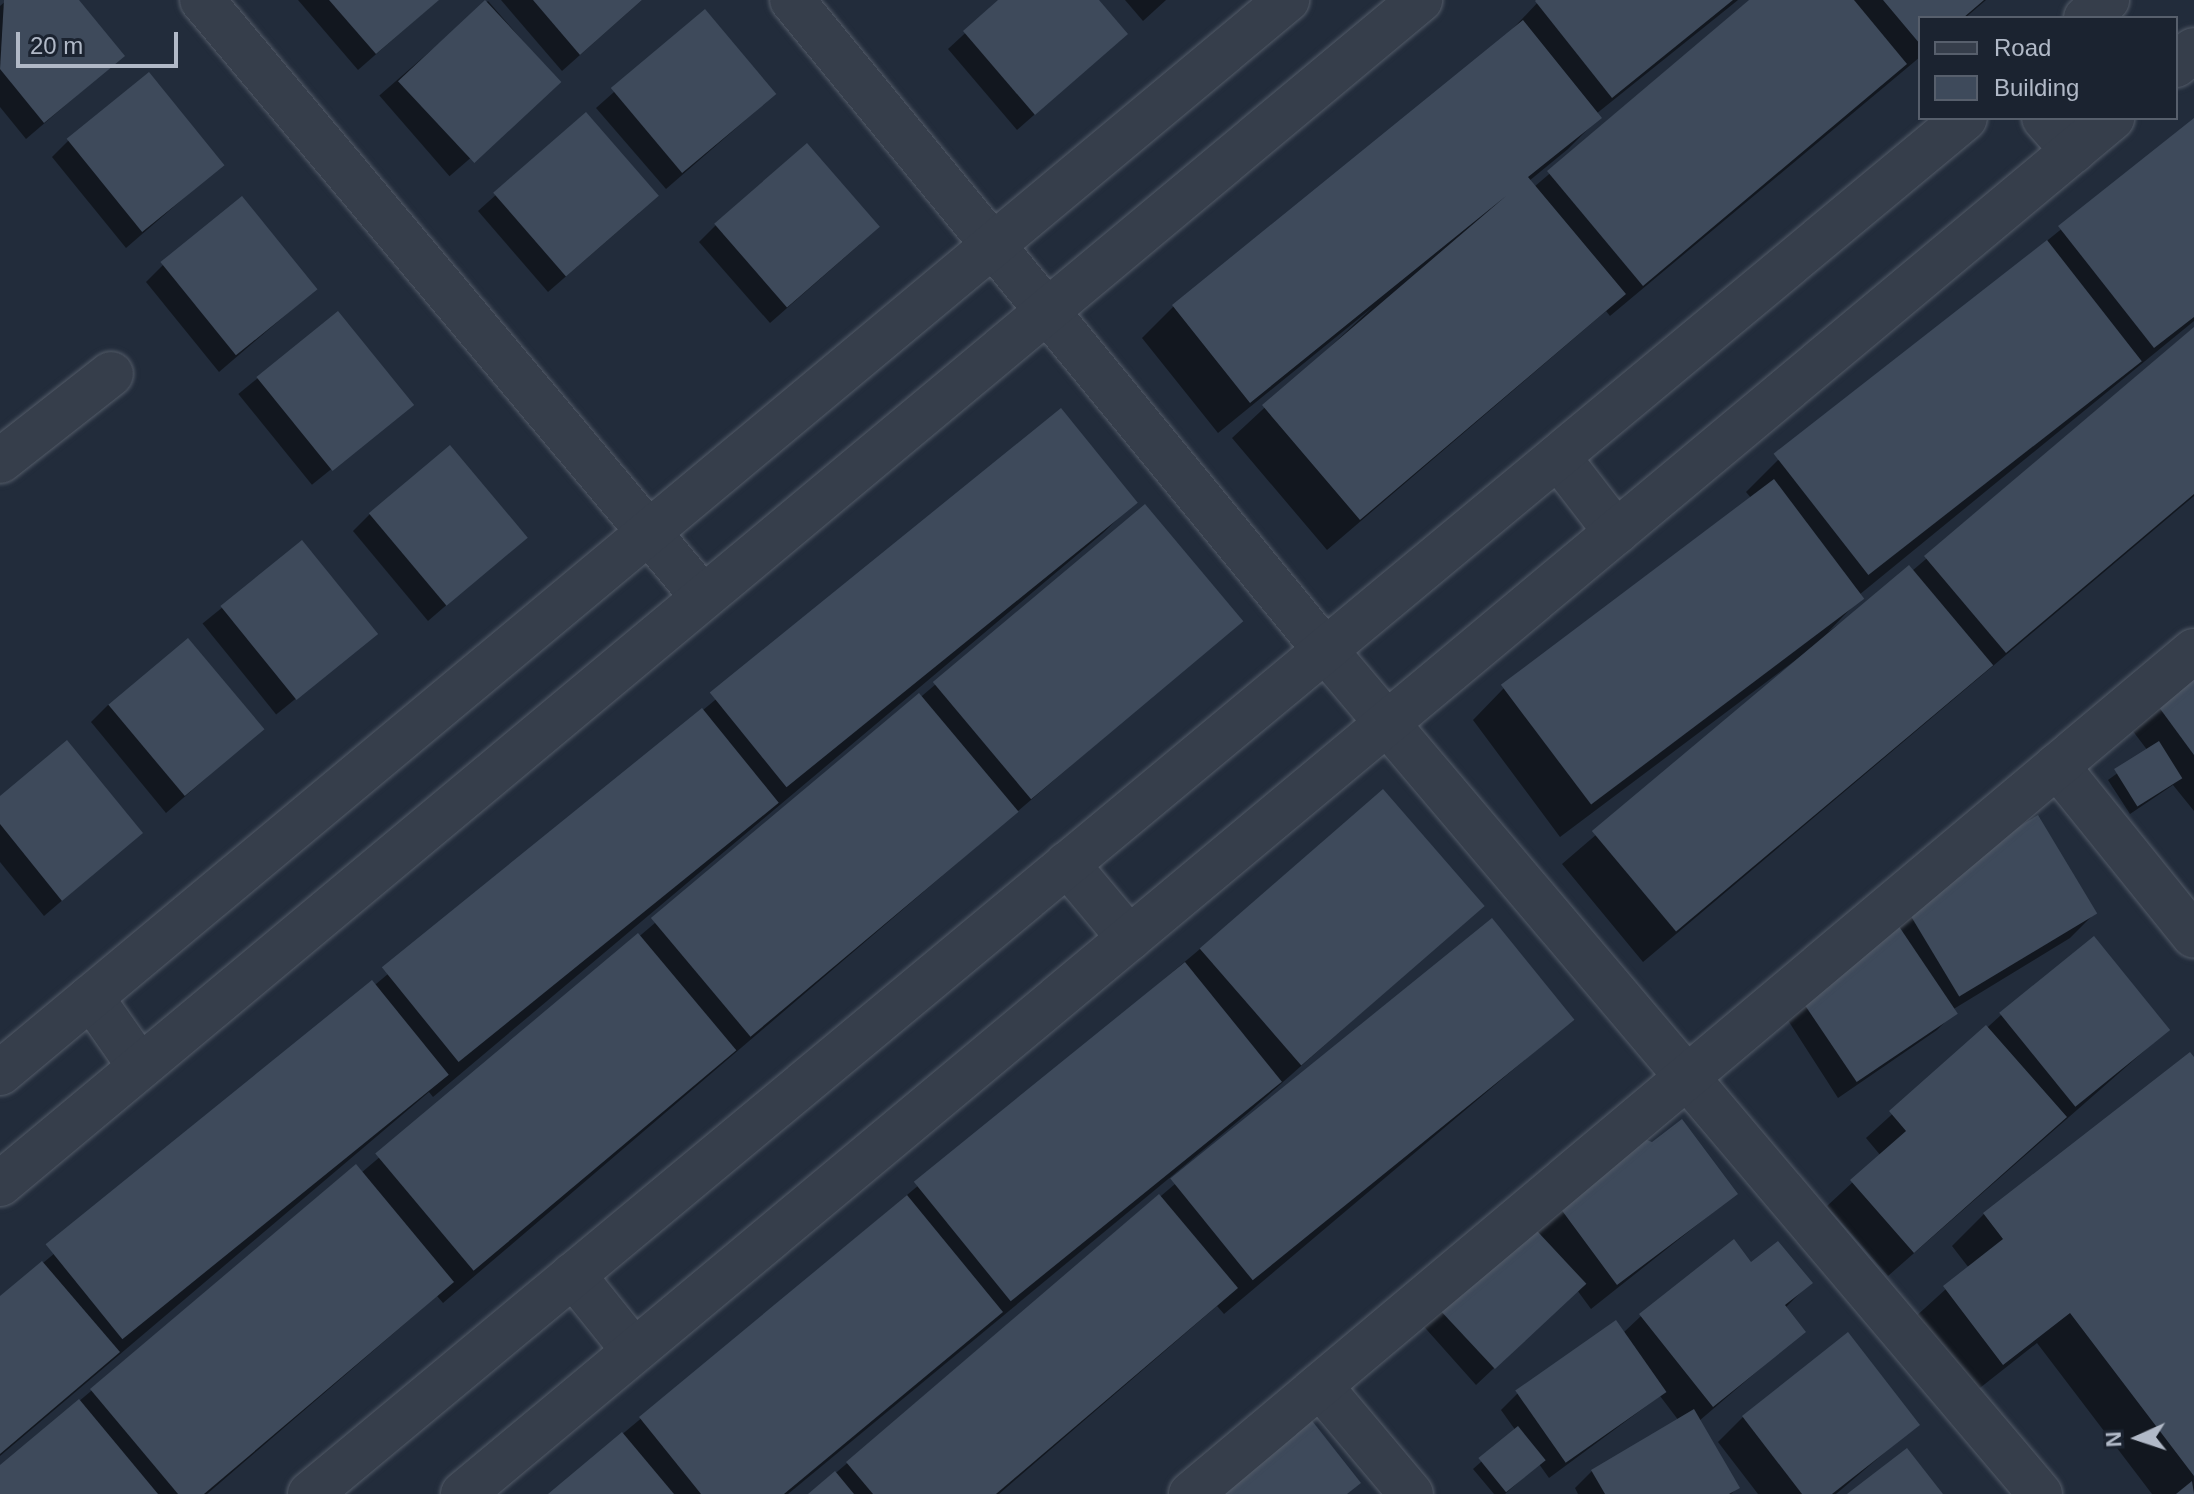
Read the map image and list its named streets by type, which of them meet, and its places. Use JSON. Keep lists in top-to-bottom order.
{
  "legend": ["Road", "Building"],
  "scale_bar": "20 m",
  "north": "left"
}
